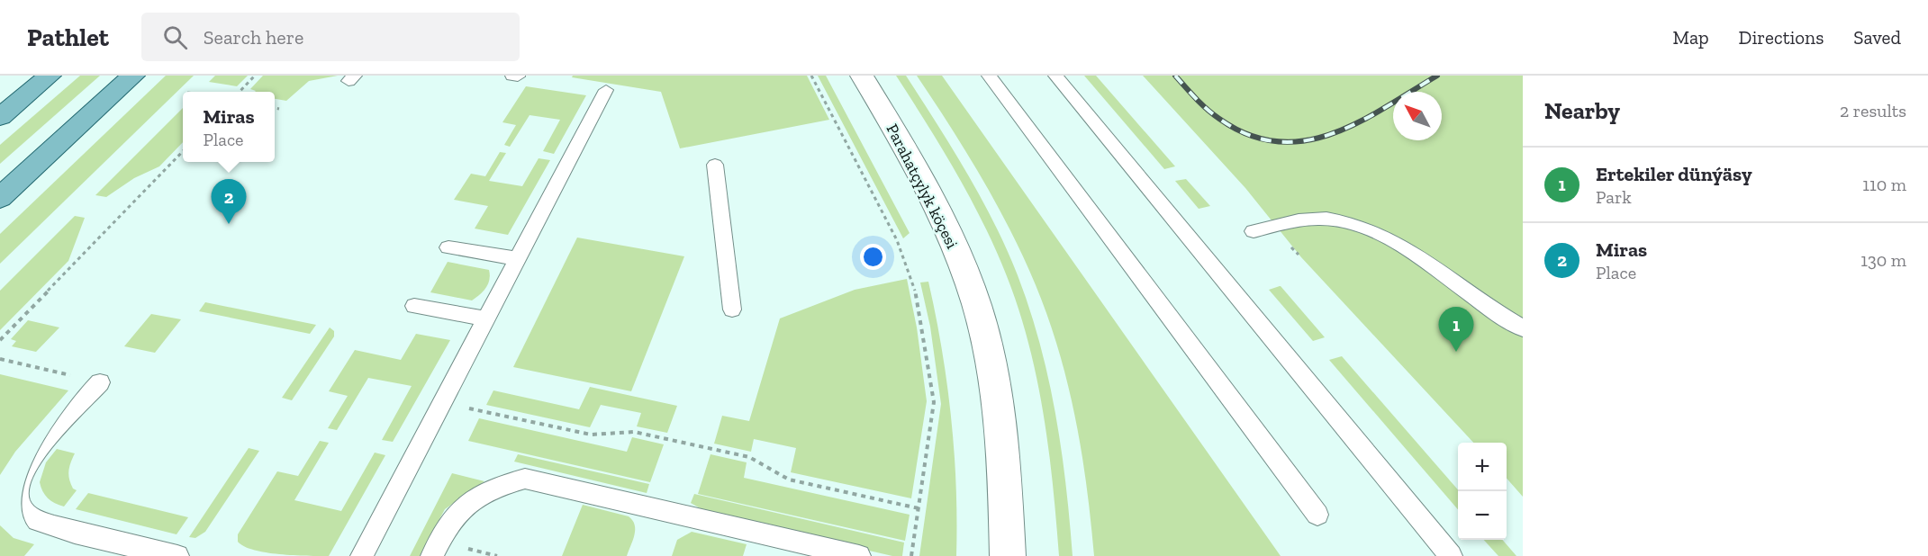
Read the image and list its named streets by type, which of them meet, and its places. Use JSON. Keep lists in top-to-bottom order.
{
  "streets": {
    "street": ["Parahatçylyk köçesi"]
  },
  "north": "top left",
  "page": {
    "header": "Pathlet",
    "search": "Search here",
    "nav": ["Map", "Directions", "Saved"],
    "heading": ["Nearby", "2 results"],
    "popup": ["Miras", "Place"],
    "list": [
      {
        "mark": "1",
        "name": "Ertekiler dünýäsy",
        "note": "Park",
        "value": "110 m"
      },
      {
        "mark": "2",
        "name": "Miras",
        "note": "Place",
        "value": "130 m"
      }
    ],
    "pins": ["2", "1"],
    "map_buttons": ["+", "−"]
  }
}
